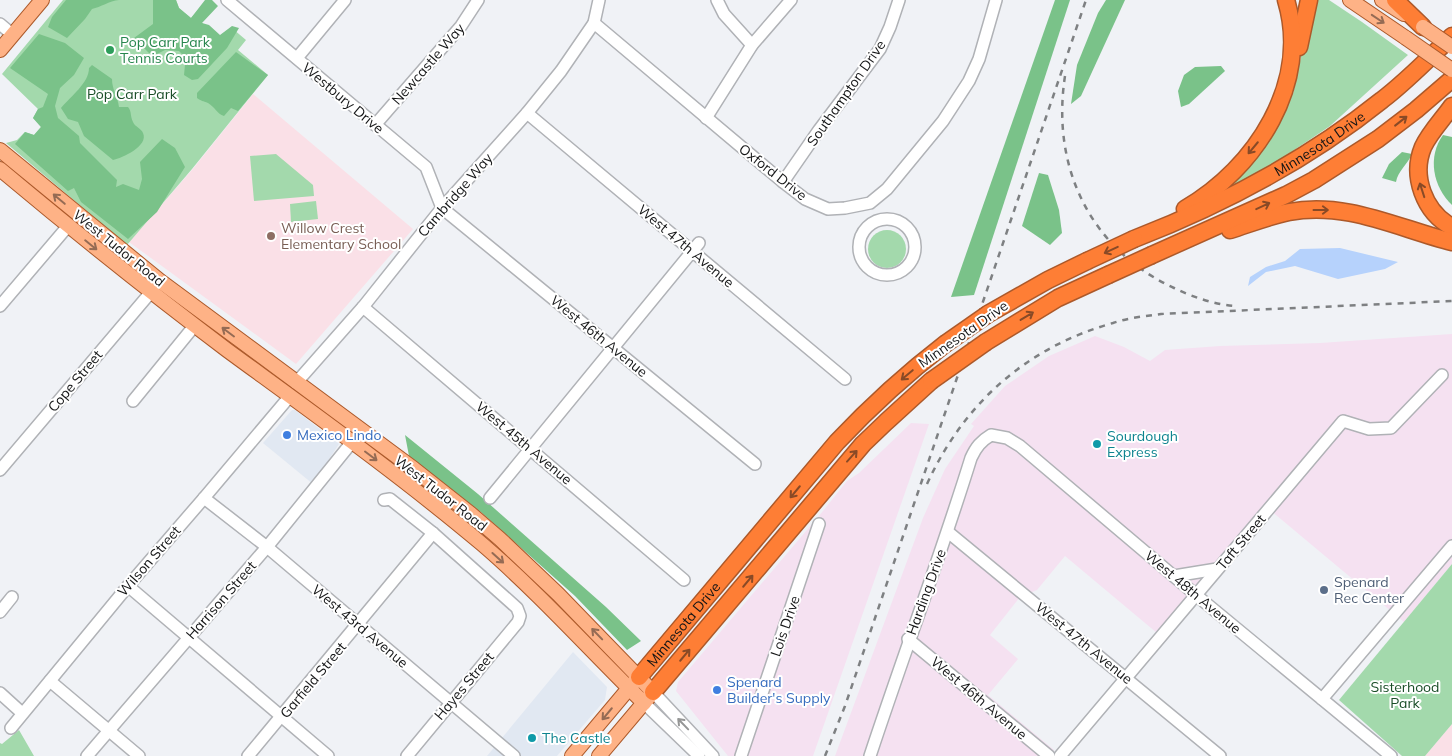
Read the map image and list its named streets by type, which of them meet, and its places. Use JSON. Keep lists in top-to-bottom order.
{
  "streets": {
    "highway": ["Minnesota Drive"],
    "main road": ["West Tudor Road"],
    "street": [
      "Newcastle Way",
      "Southampton Drive",
      "Westbury Drive",
      "Oxford Drive",
      "Cambridge Way",
      "West 47th Avenue",
      "West 46th Avenue",
      "Cope Street",
      "West 45th Avenue",
      "Taft Street",
      "Wilson Street",
      "Harding Drive",
      "West 48th Avenue",
      "Harrison Street",
      "West 43rd Avenue",
      "Lois Drive",
      "Garfield Street",
      "Hayes Street"
    ]
  },
  "crossings": [
    ["Newcastle Way", "Westbury Drive"],
    ["Southampton Drive", "Oxford Drive"],
    ["Westbury Drive", "Cambridge Way"],
    ["Westbury Drive", "West 46th Avenue"],
    ["Minnesota Drive", "West Tudor Road"],
    ["Oxford Drive", "Cambridge Way"],
    ["Cambridge Way", "West 47th Avenue"],
    ["Cambridge Way", "West Tudor Road"],
    ["Cambridge Way", "West 46th Avenue"],
    ["Cambridge Way", "West 45th Avenue"],
    ["West 47th Avenue", "Taft Street"],
    ["West 47th Avenue", "Harding Drive"],
    ["West Tudor Road", "Cope Street"],
    ["West Tudor Road", "Wilson Street"],
    ["West Tudor Road", "Harrison Street"],
    ["West 46th Avenue", "Harding Drive"],
    ["Taft Street", "West 48th Avenue"],
    ["Wilson Street", "West 43rd Avenue"],
    ["Harding Drive", "West 48th Avenue"],
    ["Harrison Street", "West 43rd Avenue"],
    ["West 43rd Avenue", "Garfield Street"],
    ["West 43rd Avenue", "Hayes Street"],
    ["Garfield Street", "Hayes Street"]
  ],
  "parks": ["Pop Carr Park", "Sisterhood Park"],
  "places": [
    "Pop Carr Park Tennis Courts",
    "Willow Crest Elementary School",
    "Mexico Lindo",
    "Sourdough Express",
    "Spenard Rec Center",
    "Spenard Builder's Supply",
    "The Castle"
  ]
}
